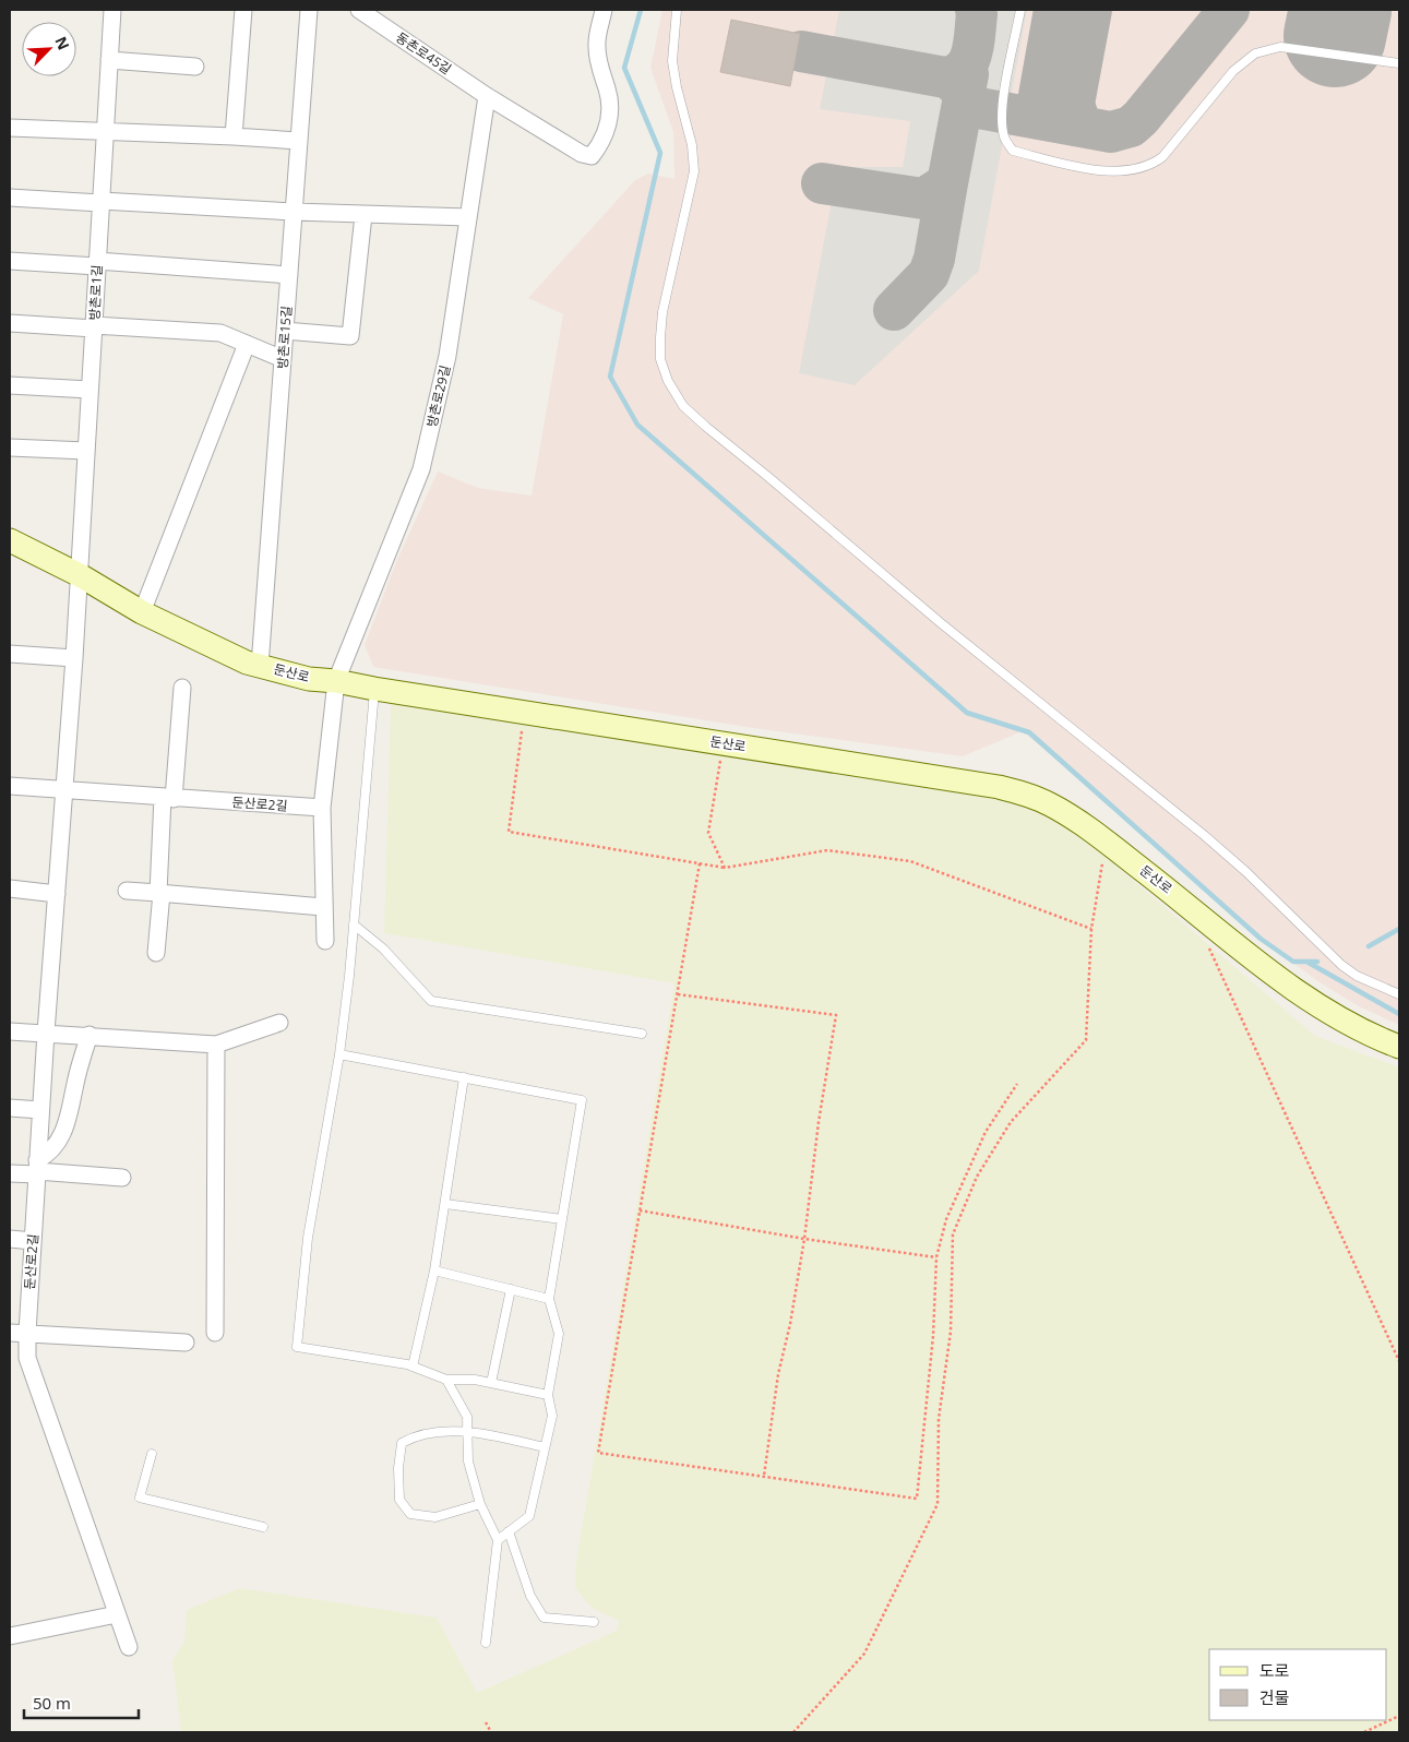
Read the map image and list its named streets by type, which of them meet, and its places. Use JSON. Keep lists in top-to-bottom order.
{
  "streets": {
    "street": [
      "동촌로45길",
      "방촌로1길",
      "방촌로15길",
      "방촌로29길",
      "둔산로",
      "둔산로2길"
    ]
  },
  "crossings": [
    ["동촌로45길", "방촌로29길"],
    ["방촌로1길", "둔산로"],
    ["방촌로1길", "둔산로2길"],
    ["방촌로15길", "둔산로"],
    ["방촌로29길", "둔산로"],
    ["방촌로29길", "둔산로2길"],
    ["둔산로", "둔산로2길"]
  ],
  "legend": ["도로", "건물"],
  "scale_bar": "50 m",
  "north": "top right"
}
